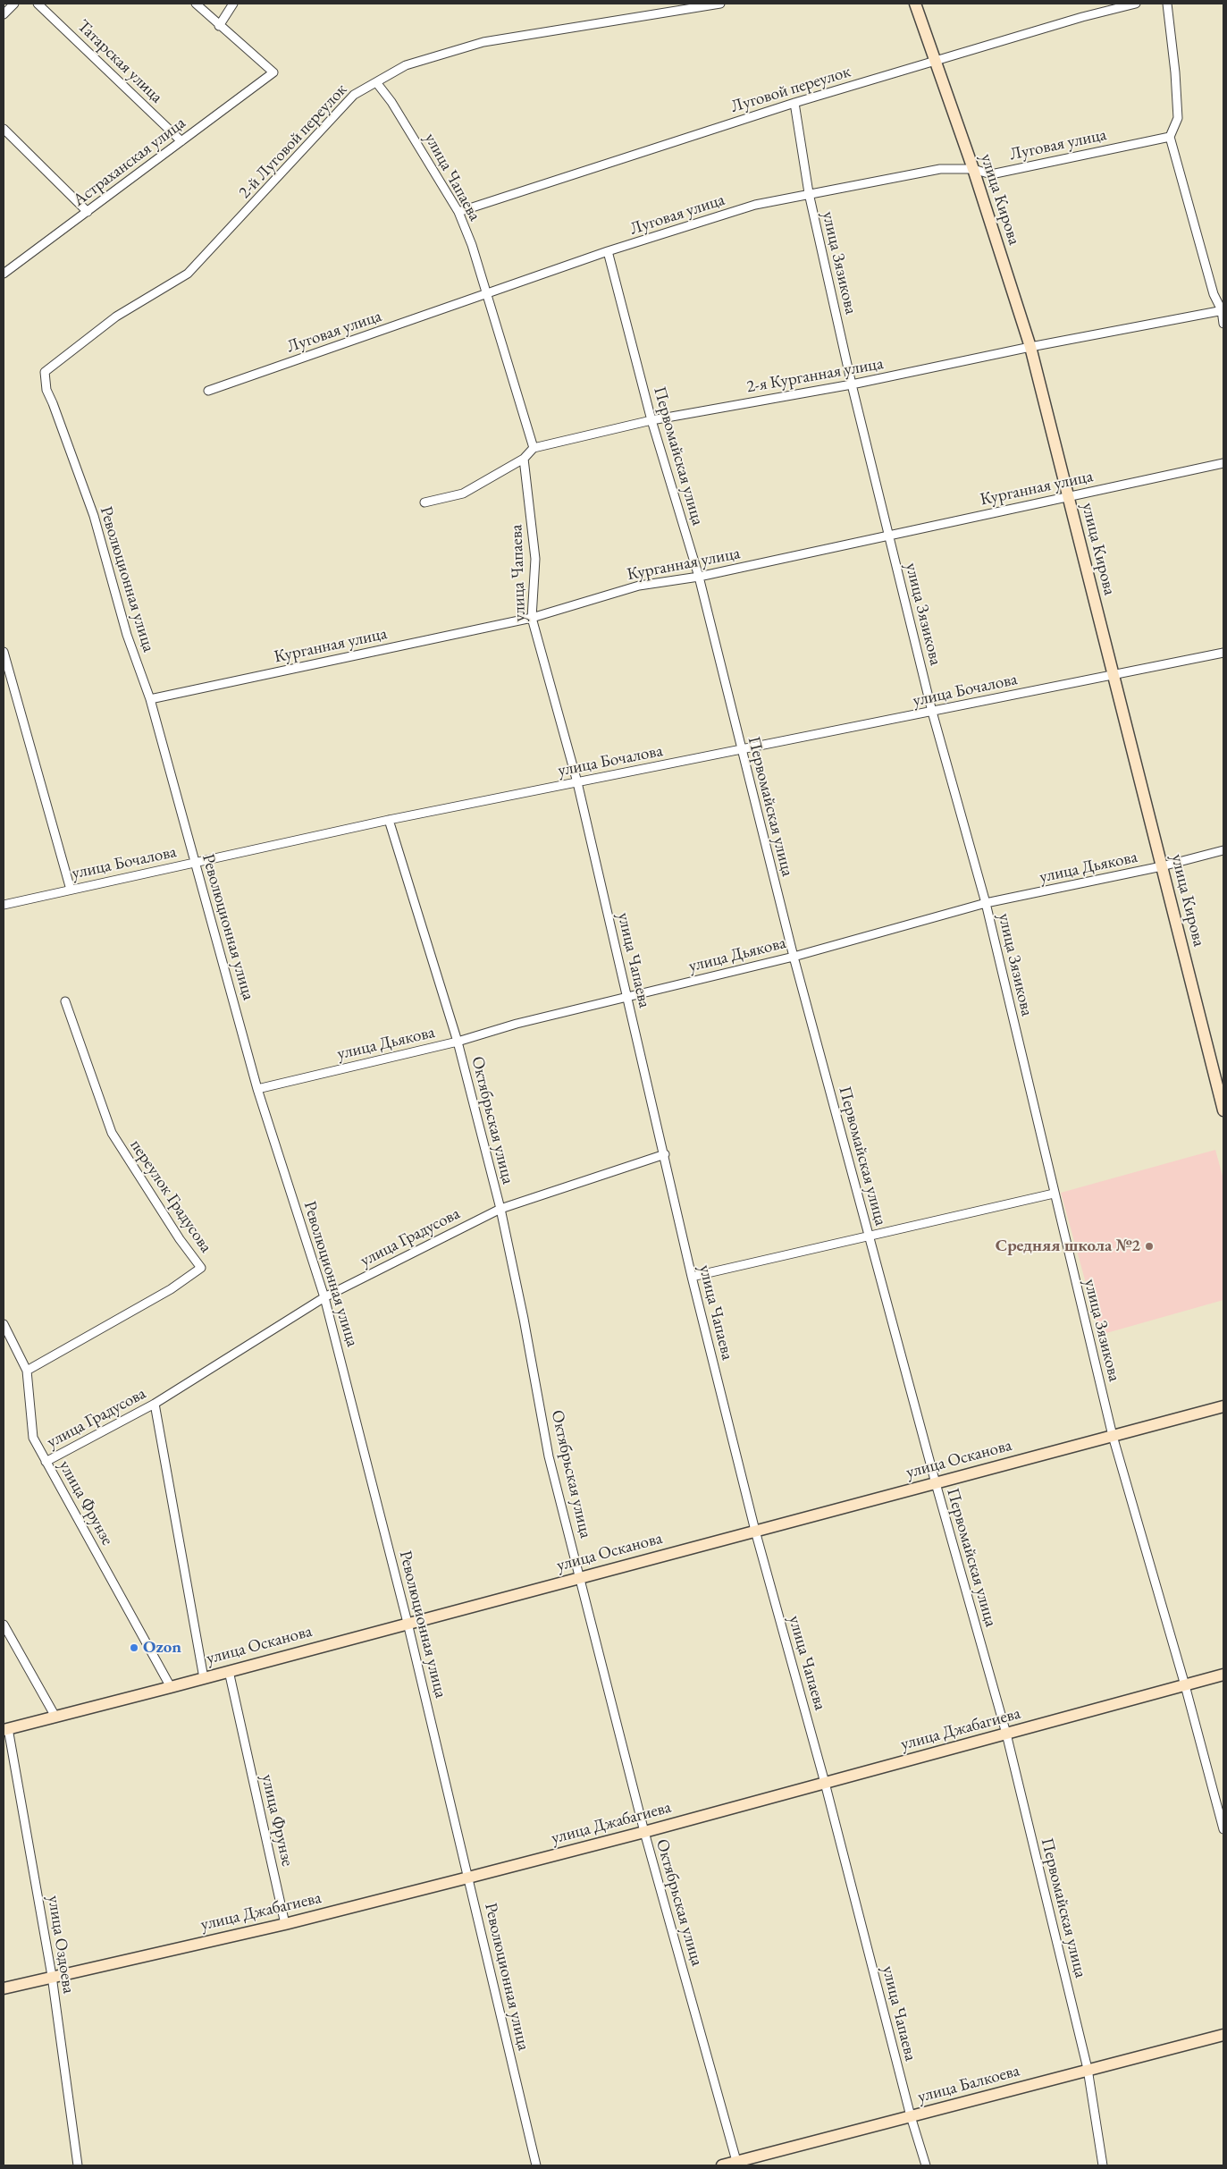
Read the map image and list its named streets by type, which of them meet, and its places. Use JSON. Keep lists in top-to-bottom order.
{
  "streets": {
    "main road": [
      "улица Кирова",
      "улица Осканова",
      "улица Джабагиева",
      "улица Балкоева"
    ],
    "street": [
      "Татарская улица",
      "Луговой переулок",
      "2-й Луговой переулок",
      "Луговая улица",
      "Астраханская улица",
      "улица Чапаева",
      "улица Зязикова",
      "2-я Курганная улица",
      "Первомайская улица",
      "Курганная улица",
      "Революционная улица",
      "улица Бочалова",
      "улица Дьякова",
      "Октябрьская улица",
      "переулок Градусова",
      "улица Градусова",
      "улица Фрунзе",
      "улица Оздоева"
    ]
  },
  "crossings": [
    ["Татарская улица", "Астраханская улица"],
    ["Луговой переулок", "улица Чапаева"],
    ["Луговой переулок", "улица Кирова"],
    ["Луговой переулок", "улица Зязикова"],
    ["2-й Луговой переулок", "улица Чапаева"],
    ["2-й Луговой переулок", "Революционная улица"],
    ["Луговая улица", "улица Чапаева"],
    ["Луговая улица", "улица Кирова"],
    ["Луговая улица", "улица Зязикова"],
    ["Луговая улица", "Первомайская улица"],
    ["улица Чапаева", "2-я Курганная улица"],
    ["улица Чапаева", "Курганная улица"],
    ["улица Чапаева", "улица Бочалова"],
    ["улица Чапаева", "улица Дьякова"],
    ["улица Чапаева", "улица Градусова"],
    ["улица Чапаева", "улица Осканова"],
    ["улица Чапаева", "улица Джабагиева"],
    ["улица Чапаева", "улица Балкоева"],
    ["улица Кирова", "2-я Курганная улица"],
    ["улица Кирова", "Курганная улица"],
    ["улица Кирова", "улица Бочалова"],
    ["улица Кирова", "улица Дьякова"],
    ["улица Зязикова", "2-я Курганная улица"],
    ["улица Зязикова", "Курганная улица"],
    ["улица Зязикова", "улица Бочалова"],
    ["улица Зязикова", "улица Дьякова"],
    ["улица Зязикова", "улица Осканова"],
    ["улица Зязикова", "улица Джабагиева"],
    ["2-я Курганная улица", "Первомайская улица"],
    ["Первомайская улица", "Курганная улица"],
    ["Первомайская улица", "улица Бочалова"],
    ["Первомайская улица", "улица Дьякова"],
    ["Первомайская улица", "улица Осканова"],
    ["Первомайская улица", "улица Джабагиева"],
    ["Первомайская улица", "улица Балкоева"],
    ["Курганная улица", "Революционная улица"],
    ["Революционная улица", "улица Бочалова"],
    ["Революционная улица", "улица Дьякова"],
    ["Революционная улица", "улица Градусова"],
    ["Революционная улица", "улица Осканова"],
    ["Революционная улица", "улица Джабагиева"],
    ["улица Бочалова", "Октябрьская улица"],
    ["улица Дьякова", "Октябрьская улица"],
    ["Октябрьская улица", "улица Градусова"],
    ["Октябрьская улица", "улица Осканова"],
    ["Октябрьская улица", "улица Джабагиева"],
    ["Октябрьская улица", "улица Балкоева"],
    ["переулок Градусова", "улица Фрунзе"],
    ["улица Градусова", "улица Фрунзе"],
    ["улица Осканова", "улица Фрунзе"],
    ["улица Осканова", "улица Оздоева"],
    ["улица Фрунзе", "улица Джабагиева"],
    ["улица Джабагиева", "улица Оздоева"]
  ],
  "places": ["Средняя школа №2", "Ozon"]
}
